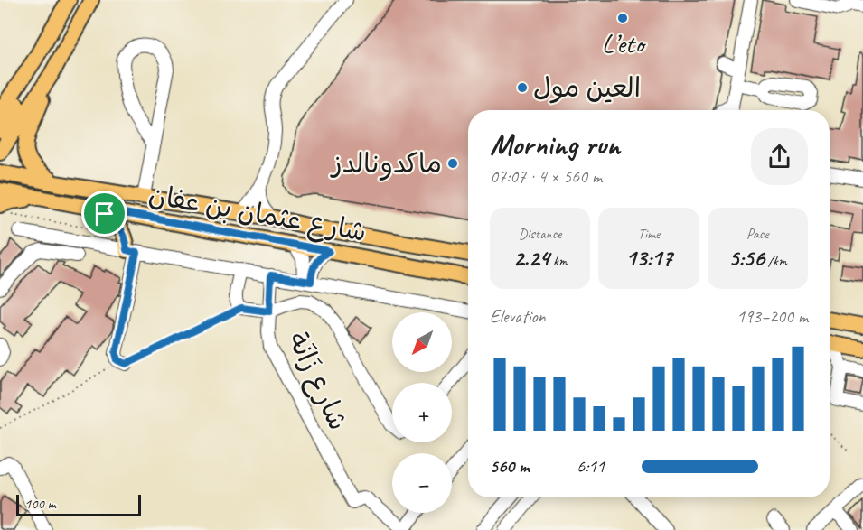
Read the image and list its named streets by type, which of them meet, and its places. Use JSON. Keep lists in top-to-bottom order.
{
  "streets": {
    "main road": ["شارع عثمان بن عفان"],
    "street": ["شارع زَانَة"]
  },
  "places": ["L’eto", "العين مول", "ماكدونالدز"],
  "scale_bar": "100 m",
  "north": "bottom left",
  "page": {
    "heading": ["Morning run", "07:07 · 4 × 560 m"],
    "stats": [
      ["Distance", "2.24 km"],
      ["Time", "13:17"],
      ["Pace", "5:56 /km"]
    ],
    "chart": ["Elevation", "193–200 m"],
    "map_buttons": ["+", "−"],
    "list": [
      {
        "name": "560 m",
        "note": "6:11"
      }
    ],
    "scale": "100 m"
  }
}
